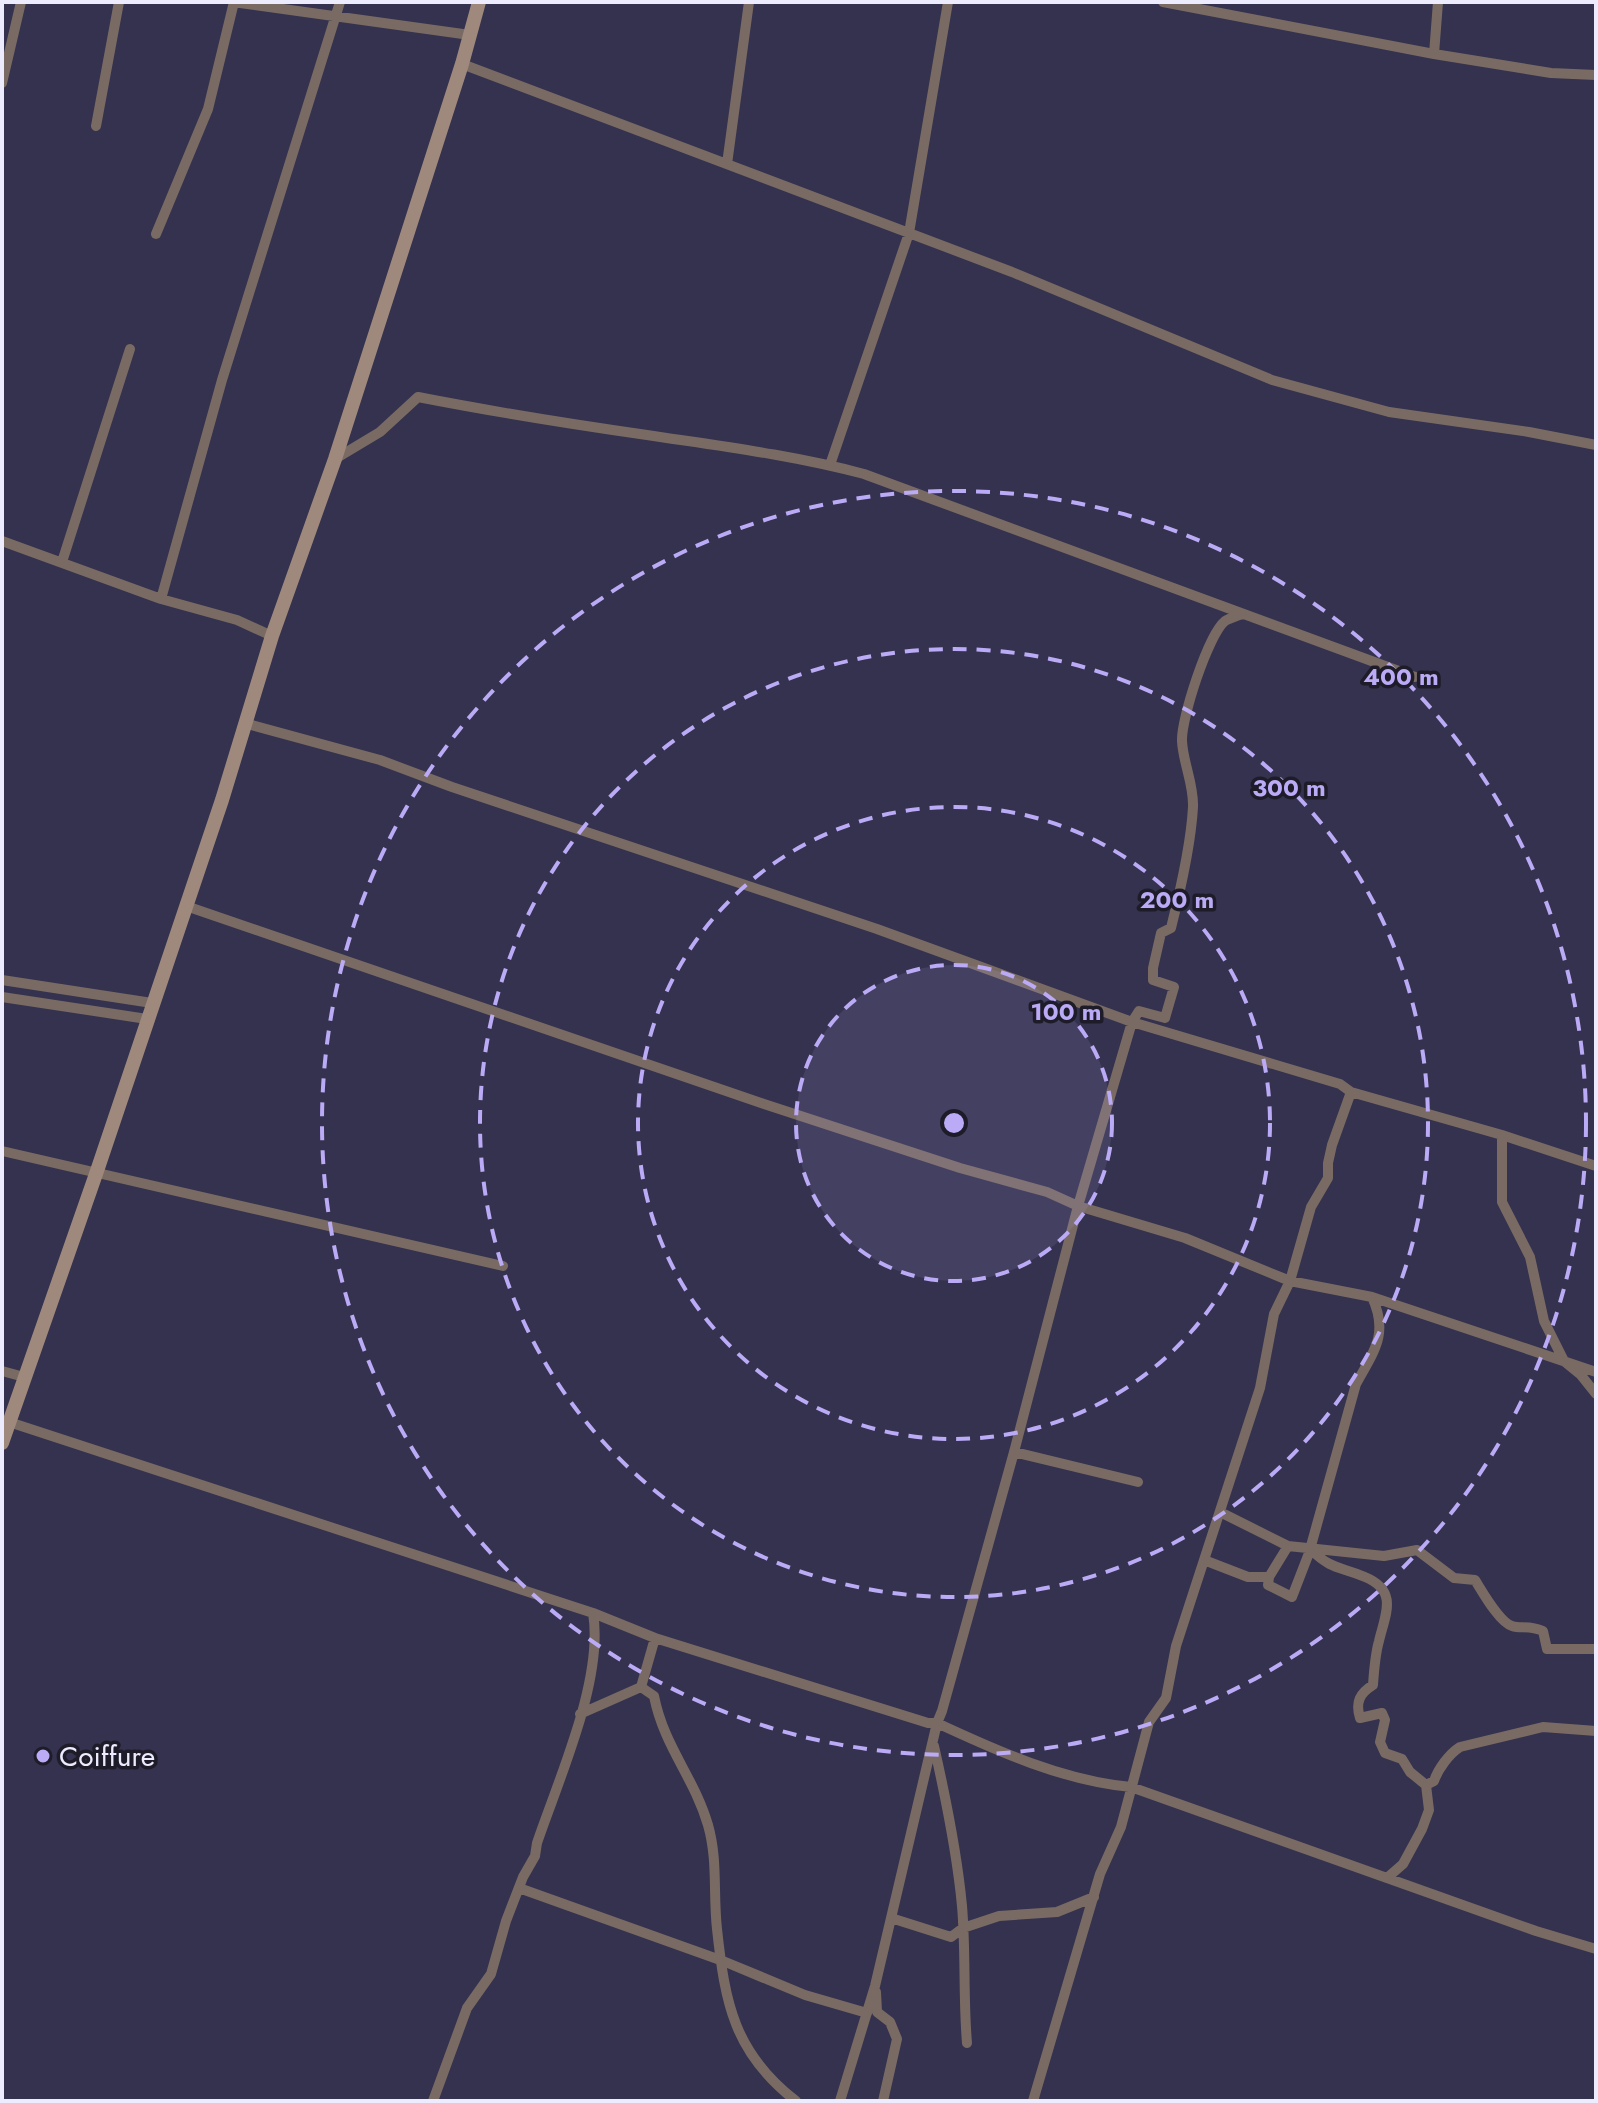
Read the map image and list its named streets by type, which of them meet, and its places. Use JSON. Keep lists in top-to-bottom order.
{
  "places": ["Coiffure"],
  "rings": [
    "400 m",
    "300 m",
    "200 m",
    "100 m"
  ]
}
